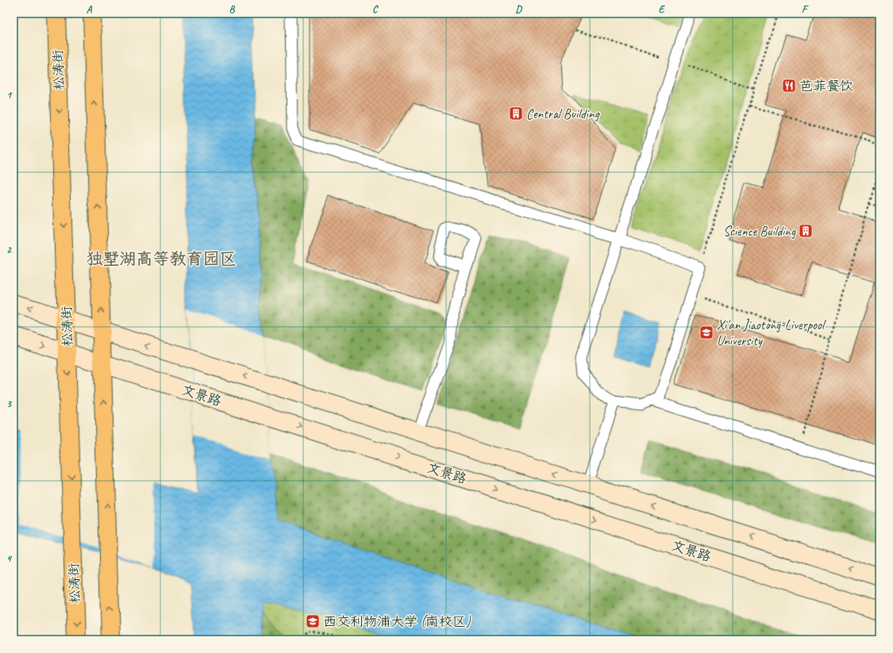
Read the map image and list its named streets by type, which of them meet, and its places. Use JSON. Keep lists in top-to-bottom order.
{
  "streets": {
    "main road": ["松涛街", "文景路"]
  },
  "crossings": [
    ["松涛街", "文景路"]
  ],
  "districts": ["独墅湖高等教育园区"],
  "places": {
    "restaurant": ["芭菲餐饮"],
    "building": ["Central Building", "Science Building"],
    "school or university": ["Xi'an Jiaotong-Liverpool University", "西交利物浦大学 (南校区)"]
  },
  "grid": {
    "columns": [
      "A",
      "B",
      "C",
      "D",
      "E",
      "F"
    ],
    "rows": [
      "1",
      "2",
      "3",
      "4"
    ]
  }
}
